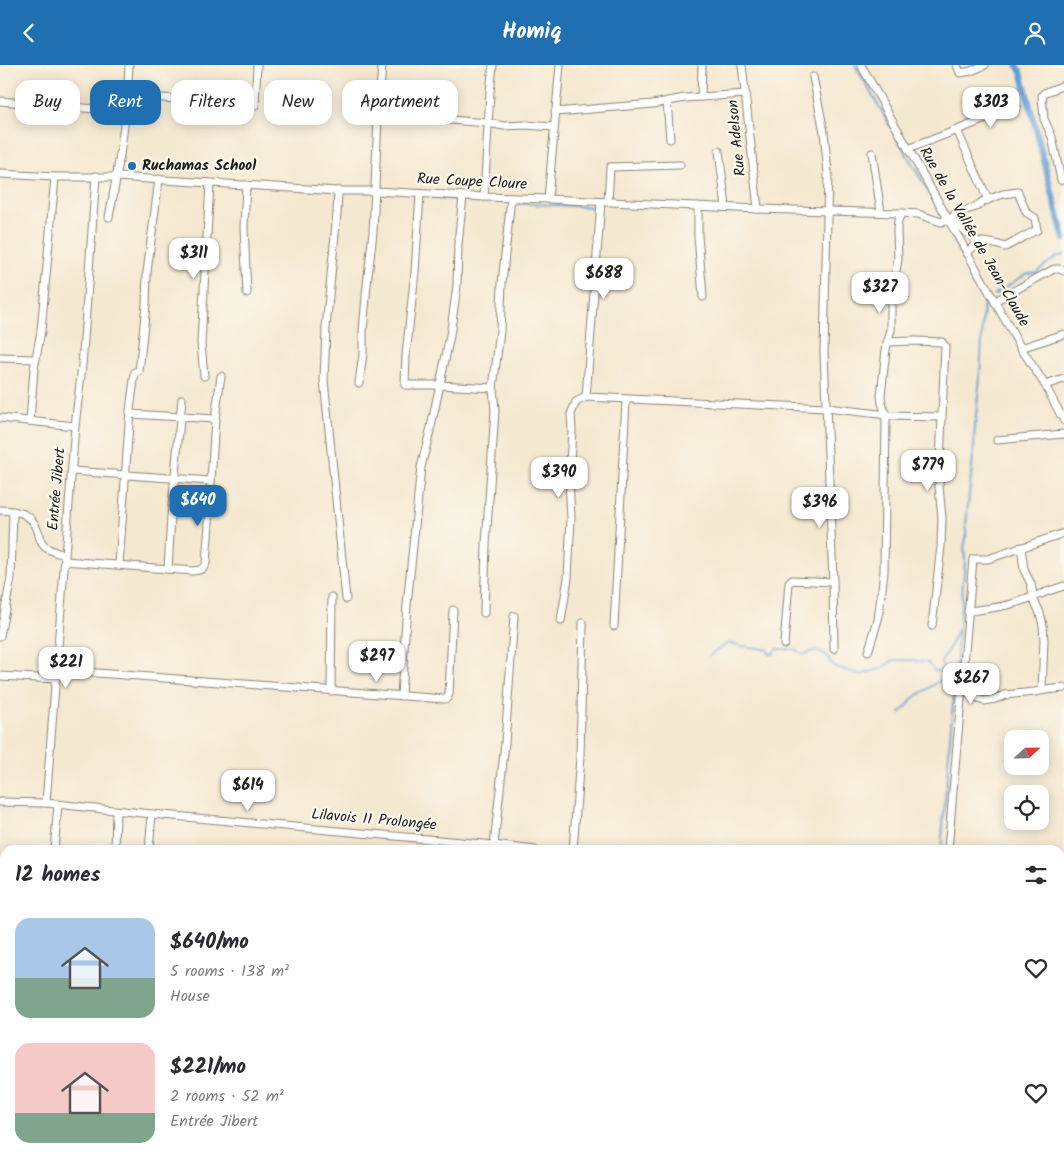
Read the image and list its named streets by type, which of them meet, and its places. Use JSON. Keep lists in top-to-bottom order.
{
  "streets": {
    "street": [
      "Rue Adelson",
      "Rue Coupe Cloure",
      "Rue de la Vallée de Jean-Claude",
      "Entrée Jibert",
      "Lilavois 11 Prolongée"
    ]
  },
  "crossings": [
    ["Rue Adelson", "Rue Coupe Cloure"],
    ["Rue Coupe Cloure", "Rue de la Vallée de Jean-Claude"],
    ["Rue Coupe Cloure", "Entrée Jibert"],
    ["Entrée Jibert", "Lilavois 11 Prolongée"]
  ],
  "places": ["Ruchamas School"],
  "north": "right",
  "page": {
    "header": "Homiq",
    "chip": [
      "Buy",
      "Rent",
      "Filters",
      "New",
      "Apartment"
    ],
    "price": [
      "$303",
      "$311",
      "$688",
      "$327",
      "$779",
      "$390",
      "$640",
      "$396",
      "$297",
      "$221",
      "$267",
      "$614"
    ],
    "heading": "12 homes",
    "list": [
      {
        "name": "$640/mo",
        "note": "5 rooms · 138 m² · House"
      },
      {
        "name": "$221/mo",
        "note": "2 rooms · 52 m² · Entrée Jibert"
      }
    ]
  }
}
